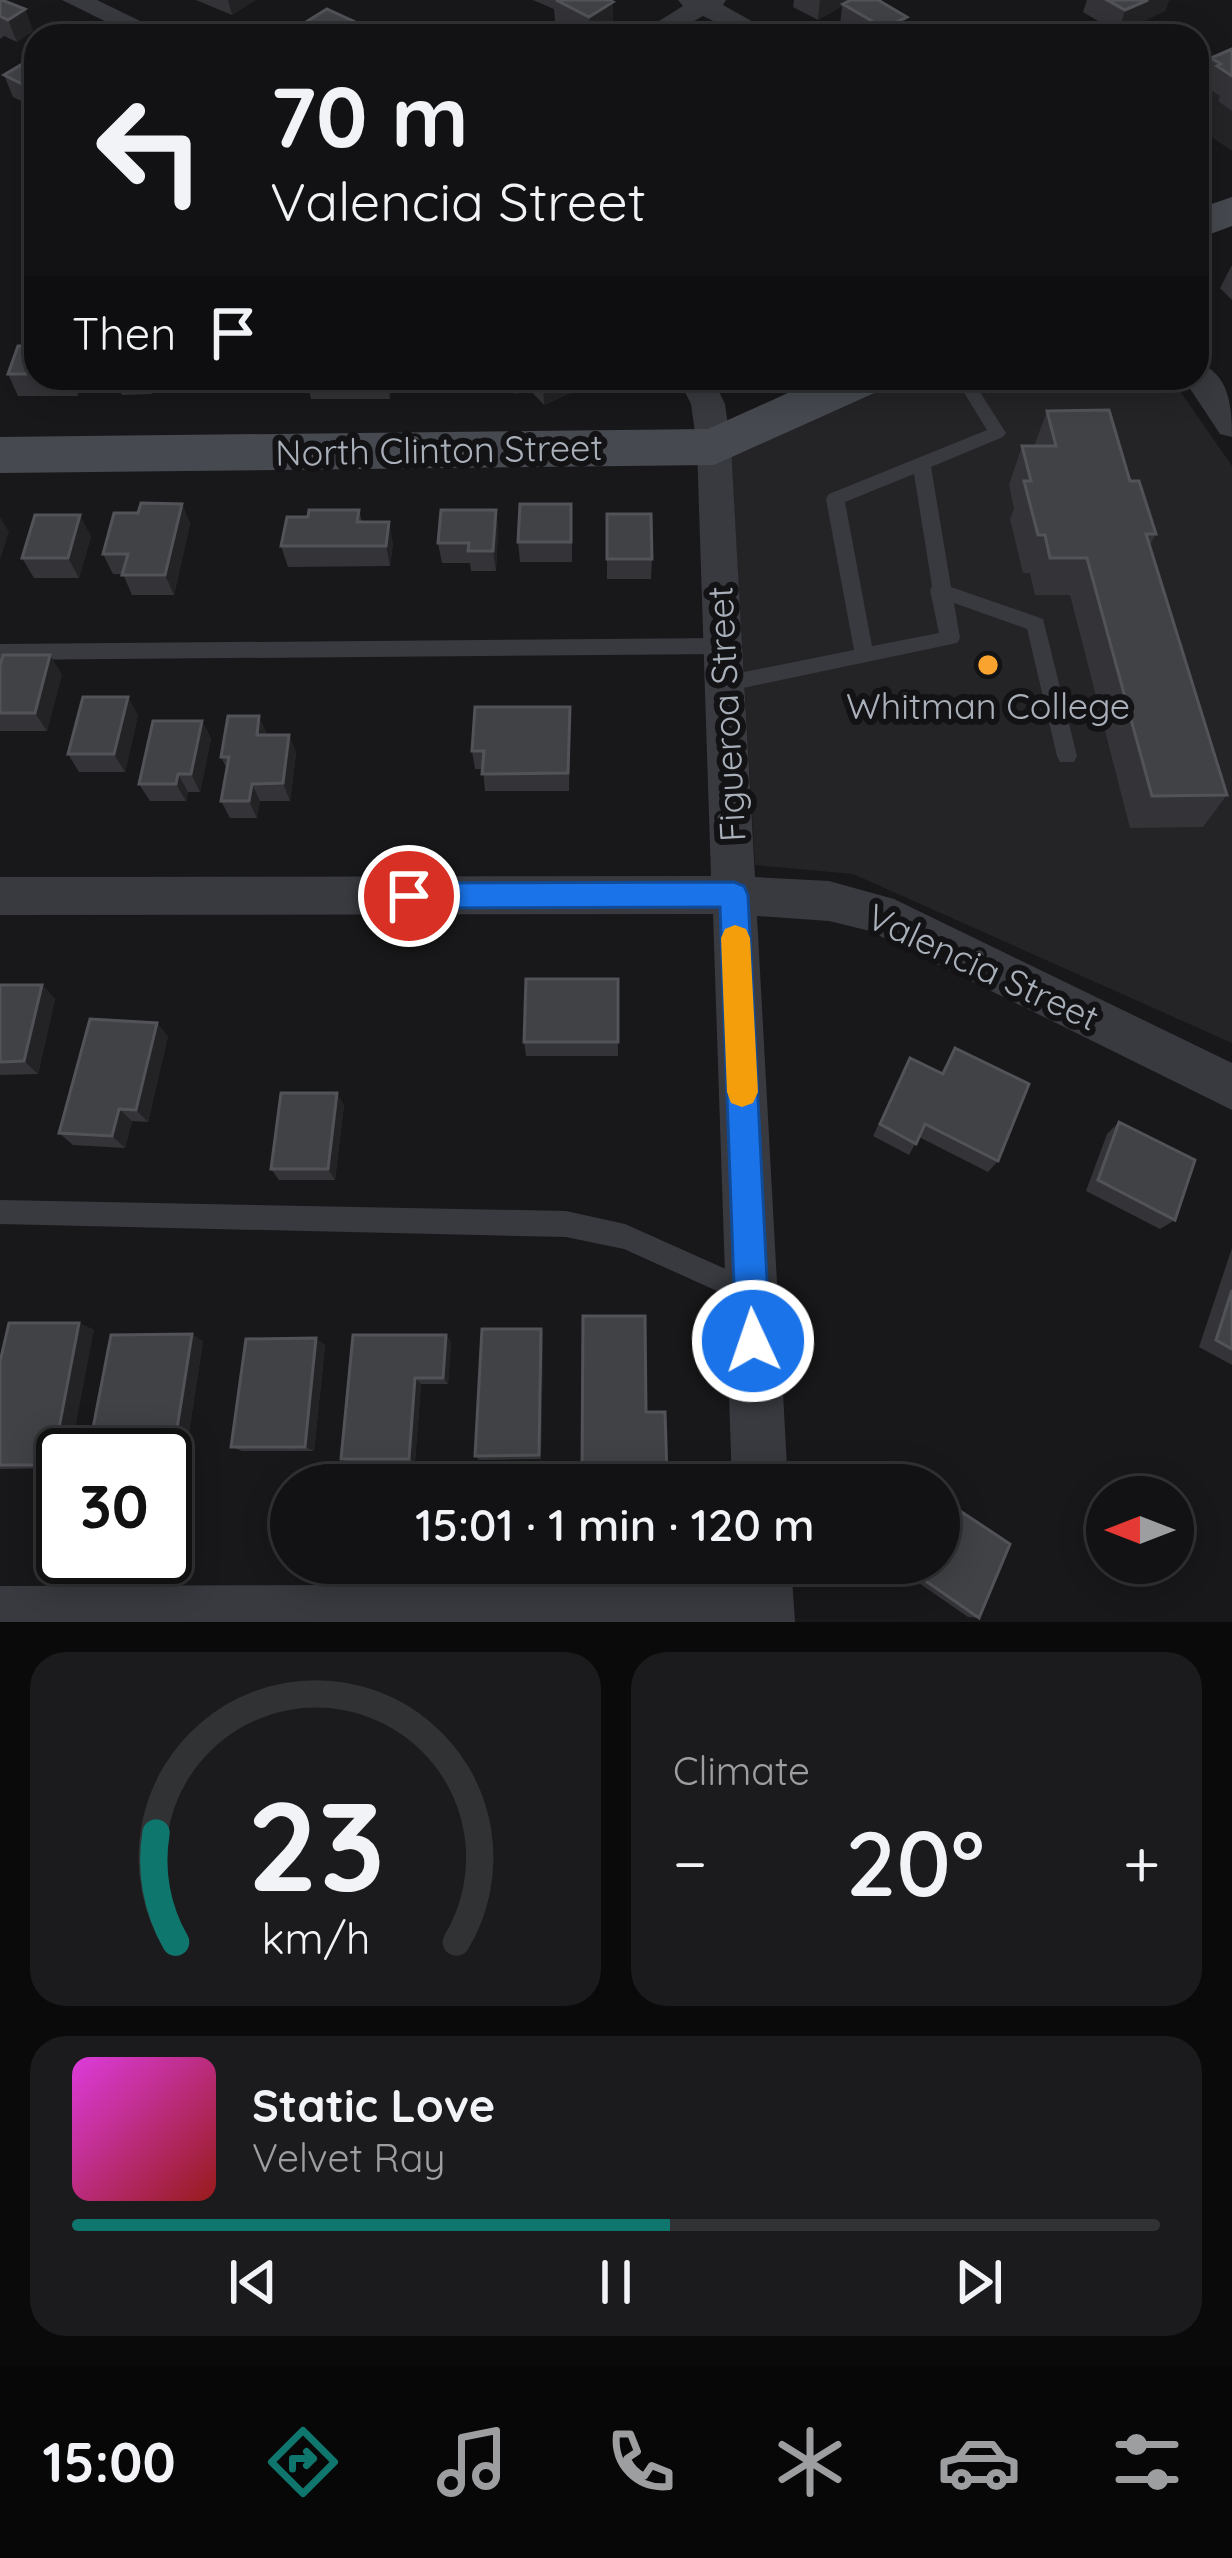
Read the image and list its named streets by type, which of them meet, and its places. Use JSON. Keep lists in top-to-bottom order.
{
  "streets": {
    "main road": ["North Clinton Street"],
    "street": ["Figueroa Street", "Valencia Street"]
  },
  "crossings": [
    ["North Clinton Street", "Figueroa Street"],
    ["Figueroa Street", "Valencia Street"]
  ],
  "places": ["Whitman College"],
  "north": "left",
  "page": {
    "turn": ["70 m", "Valencia Street"],
    "then": "Then",
    "limit": "30",
    "trip": "15:01 · 1 min · 120 m",
    "tile": "Climate",
    "heat": ["−", "20°", "+"],
    "song": ["Static Love", "Velvet Ray"],
    "tabs": "15:00",
    "gauge": ["23", "km/h"]
  }
}
